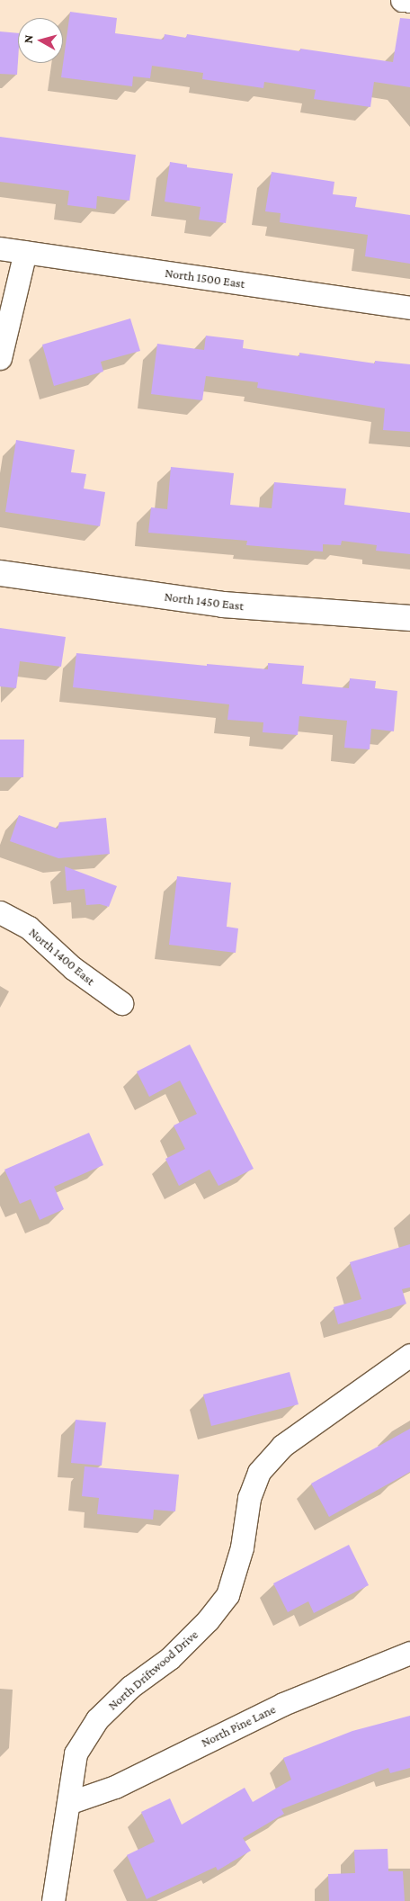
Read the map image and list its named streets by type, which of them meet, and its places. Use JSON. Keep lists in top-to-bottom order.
{
  "streets": {
    "street": [
      "North 1500 East",
      "North 1450 East",
      "North 1400 East",
      "North Driftwood Drive",
      "North Pine Lane"
    ]
  },
  "crossings": [
    ["North Driftwood Drive", "North Pine Lane"]
  ],
  "north": "left"
}
